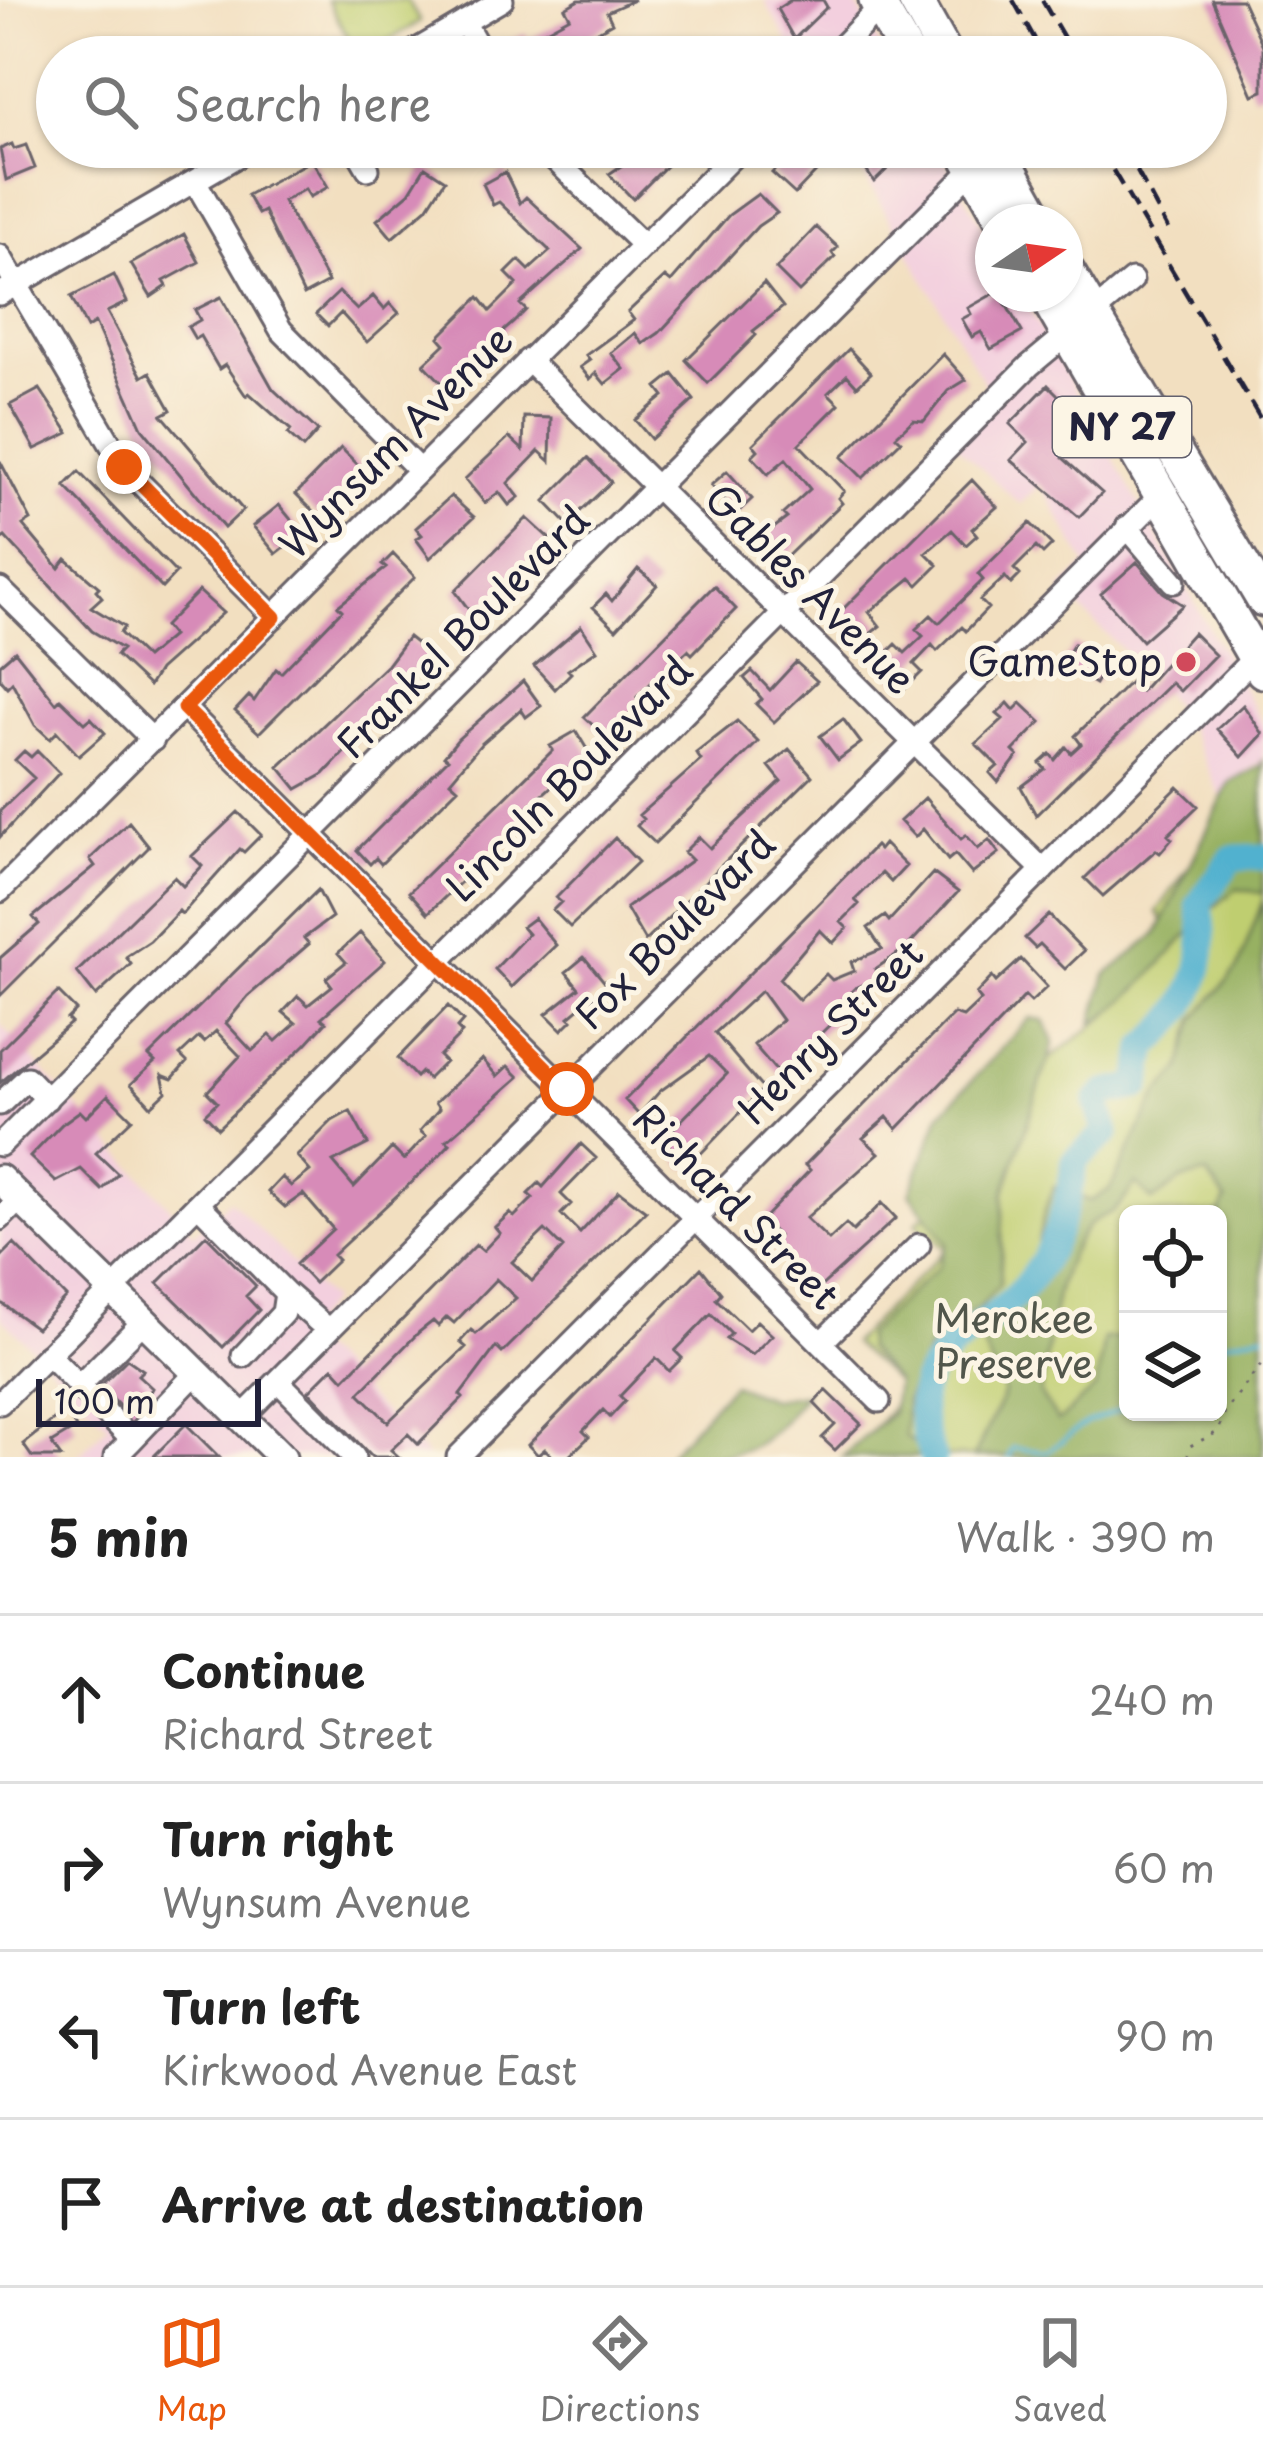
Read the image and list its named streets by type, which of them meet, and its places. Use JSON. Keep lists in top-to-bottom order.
{
  "streets": {
    "highway": ["NY 27"],
    "street": [
      "Wynsum Avenue",
      "Gables Avenue",
      "Frankel Boulevard",
      "Lincoln Boulevard",
      "Fox Boulevard",
      "Henry Street",
      "Richard Street"
    ]
  },
  "crossings": [
    ["NY 27", "Lincoln Boulevard"],
    ["NY 27", "Fox Boulevard"],
    ["NY 27", "Henry Street"],
    ["Wynsum Avenue", "Gables Avenue"],
    ["Wynsum Avenue", "Richard Street"],
    ["Gables Avenue", "Frankel Boulevard"],
    ["Gables Avenue", "Lincoln Boulevard"],
    ["Gables Avenue", "Fox Boulevard"],
    ["Gables Avenue", "Henry Street"],
    ["Frankel Boulevard", "Richard Street"],
    ["Lincoln Boulevard", "Richard Street"],
    ["Fox Boulevard", "Richard Street"],
    ["Henry Street", "Richard Street"]
  ],
  "parks": ["Merokee Preserve"],
  "places": ["GameStop"],
  "scale_bar": "100 m",
  "north": "right",
  "page": {
    "search": "Search here",
    "scale": "100 m",
    "heading": ["5 min", "Walk · 390 m"],
    "list": [
      ["Continue", "Richard Street", "240 m"],
      ["Turn right", "Wynsum Avenue", "60 m"],
      ["Turn left", "Kirkwood Avenue East", "90 m"],
      "Arrive at destination"
    ],
    "nav": ["Map", "Directions", "Saved"]
  }
}
